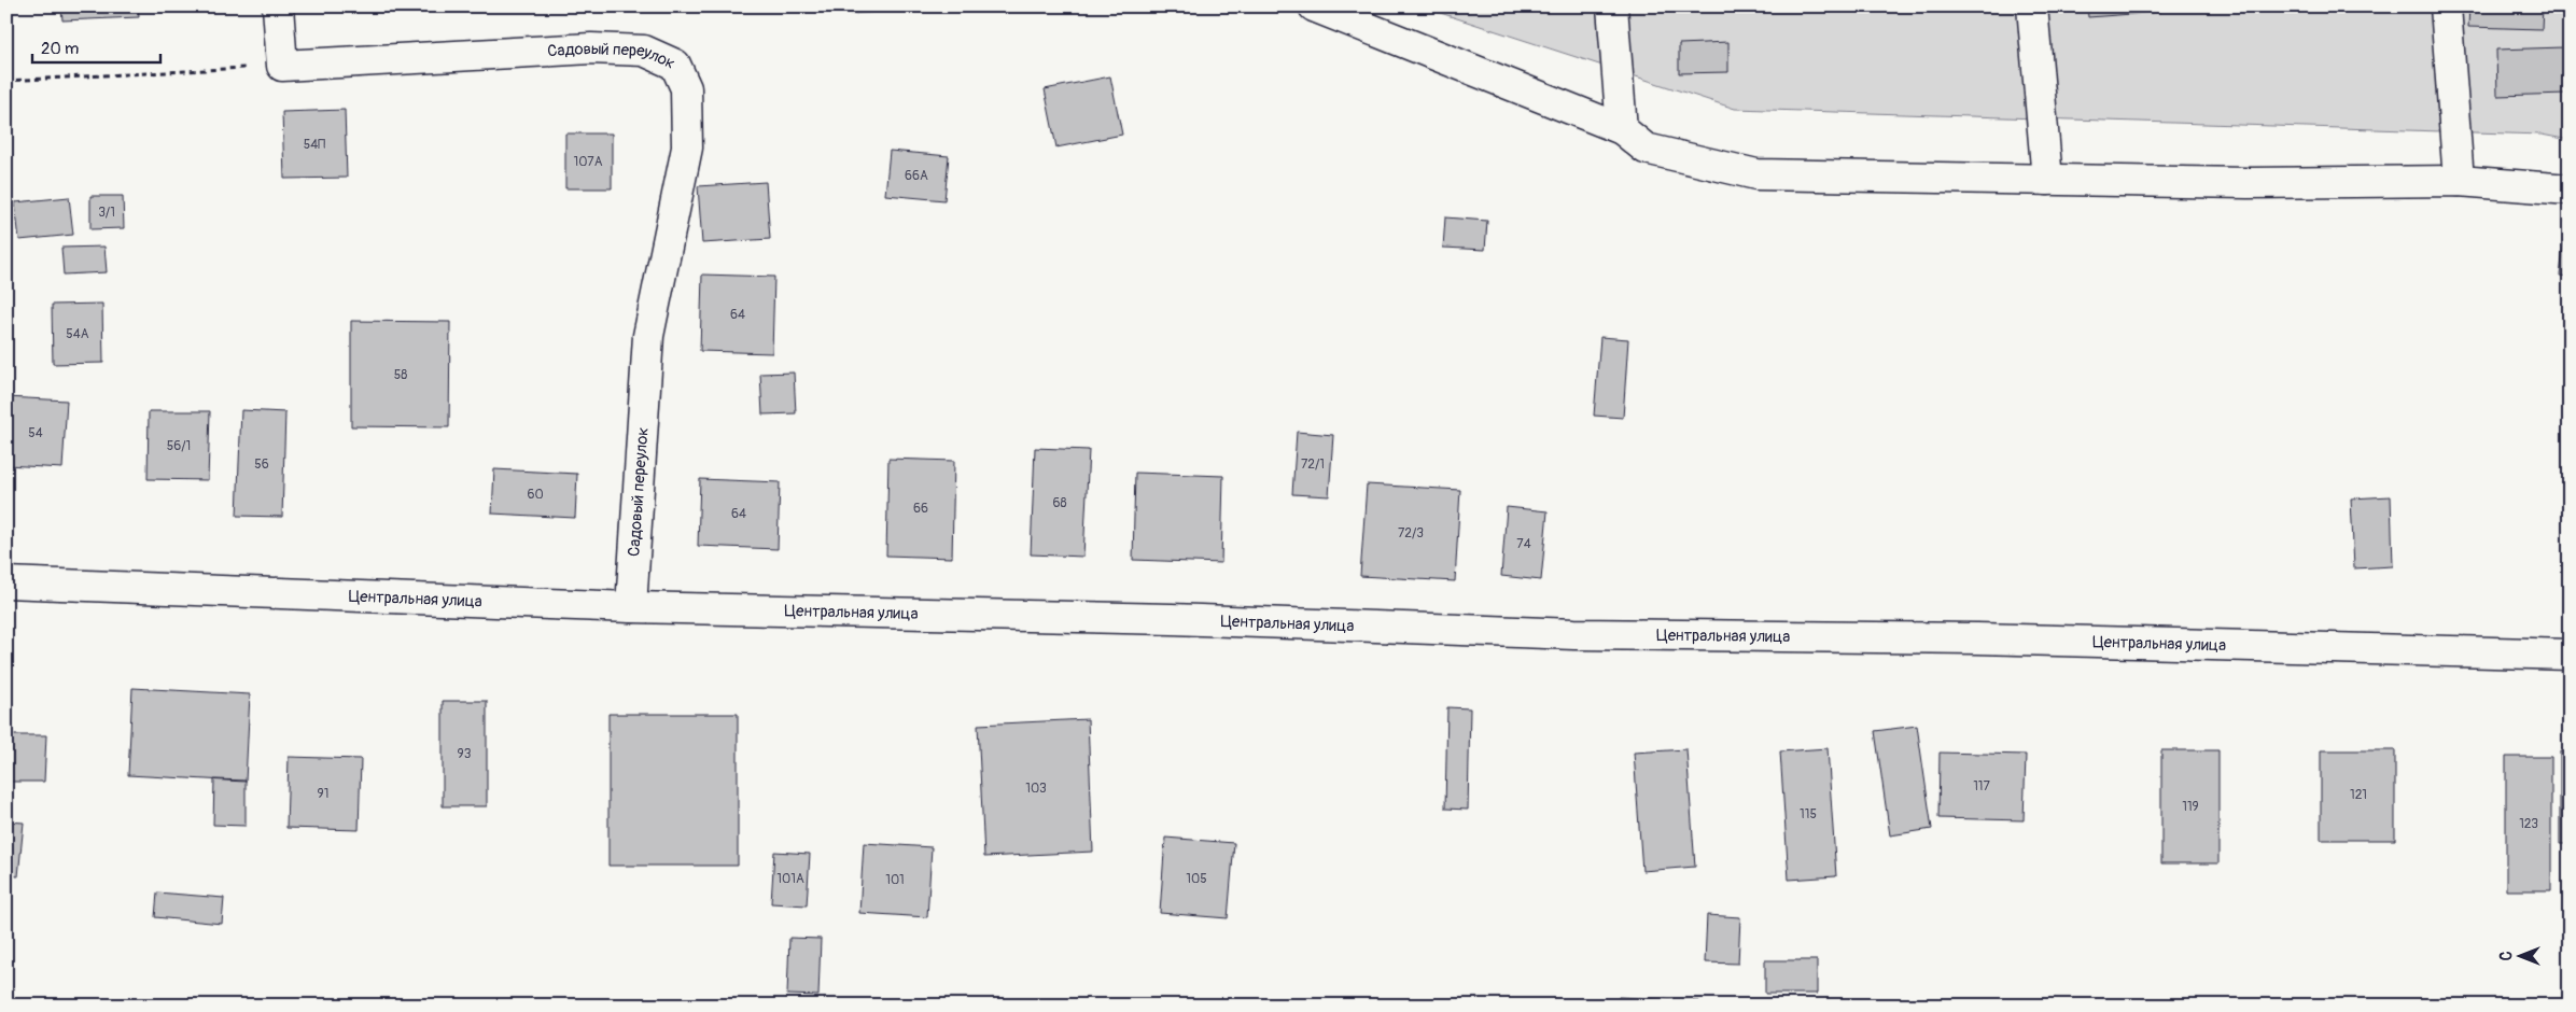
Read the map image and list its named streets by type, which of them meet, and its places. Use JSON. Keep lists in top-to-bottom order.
{
  "streets": {
    "street": ["Садовый переулок", "Центральная улица"]
  },
  "crossings": [
    ["Садовый переулок", "Центральная улица"]
  ],
  "house_numbers": [
    "54П",
    "107А",
    "66А",
    "3/1",
    "64",
    "54А",
    "58",
    "54",
    "56/1",
    "56",
    "72/1",
    "60",
    "68",
    "66",
    "64",
    "72/3",
    "74",
    "93",
    "117",
    "103",
    "91",
    "121",
    "119",
    "115",
    "123",
    "101А",
    "105",
    "101"
  ],
  "scale_bar": "20 m",
  "north": "left"
}
